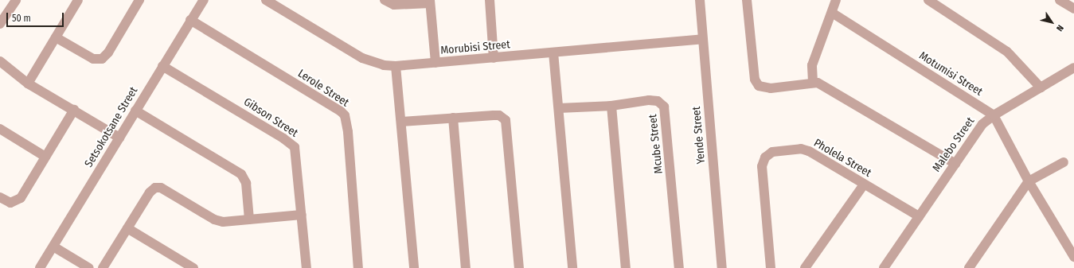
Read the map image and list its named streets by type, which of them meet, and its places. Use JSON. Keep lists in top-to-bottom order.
{
  "streets": {
    "street": [
      "Morubisi Street",
      "Motumisi Street",
      "Lerole Street",
      "Gibson Street",
      "Setsokotsane Street",
      "Yende Street",
      "Mcube Street",
      "Malebo Street",
      "Pholela Street"
    ]
  },
  "crossings": [
    ["Morubisi Street", "Yende Street"],
    ["Motumisi Street", "Malebo Street"],
    ["Lerole Street", "Setsokotsane Street"],
    ["Gibson Street", "Setsokotsane Street"],
    ["Malebo Street", "Pholela Street"]
  ],
  "scale_bar": "50 m",
  "north": "bottom right"
}
